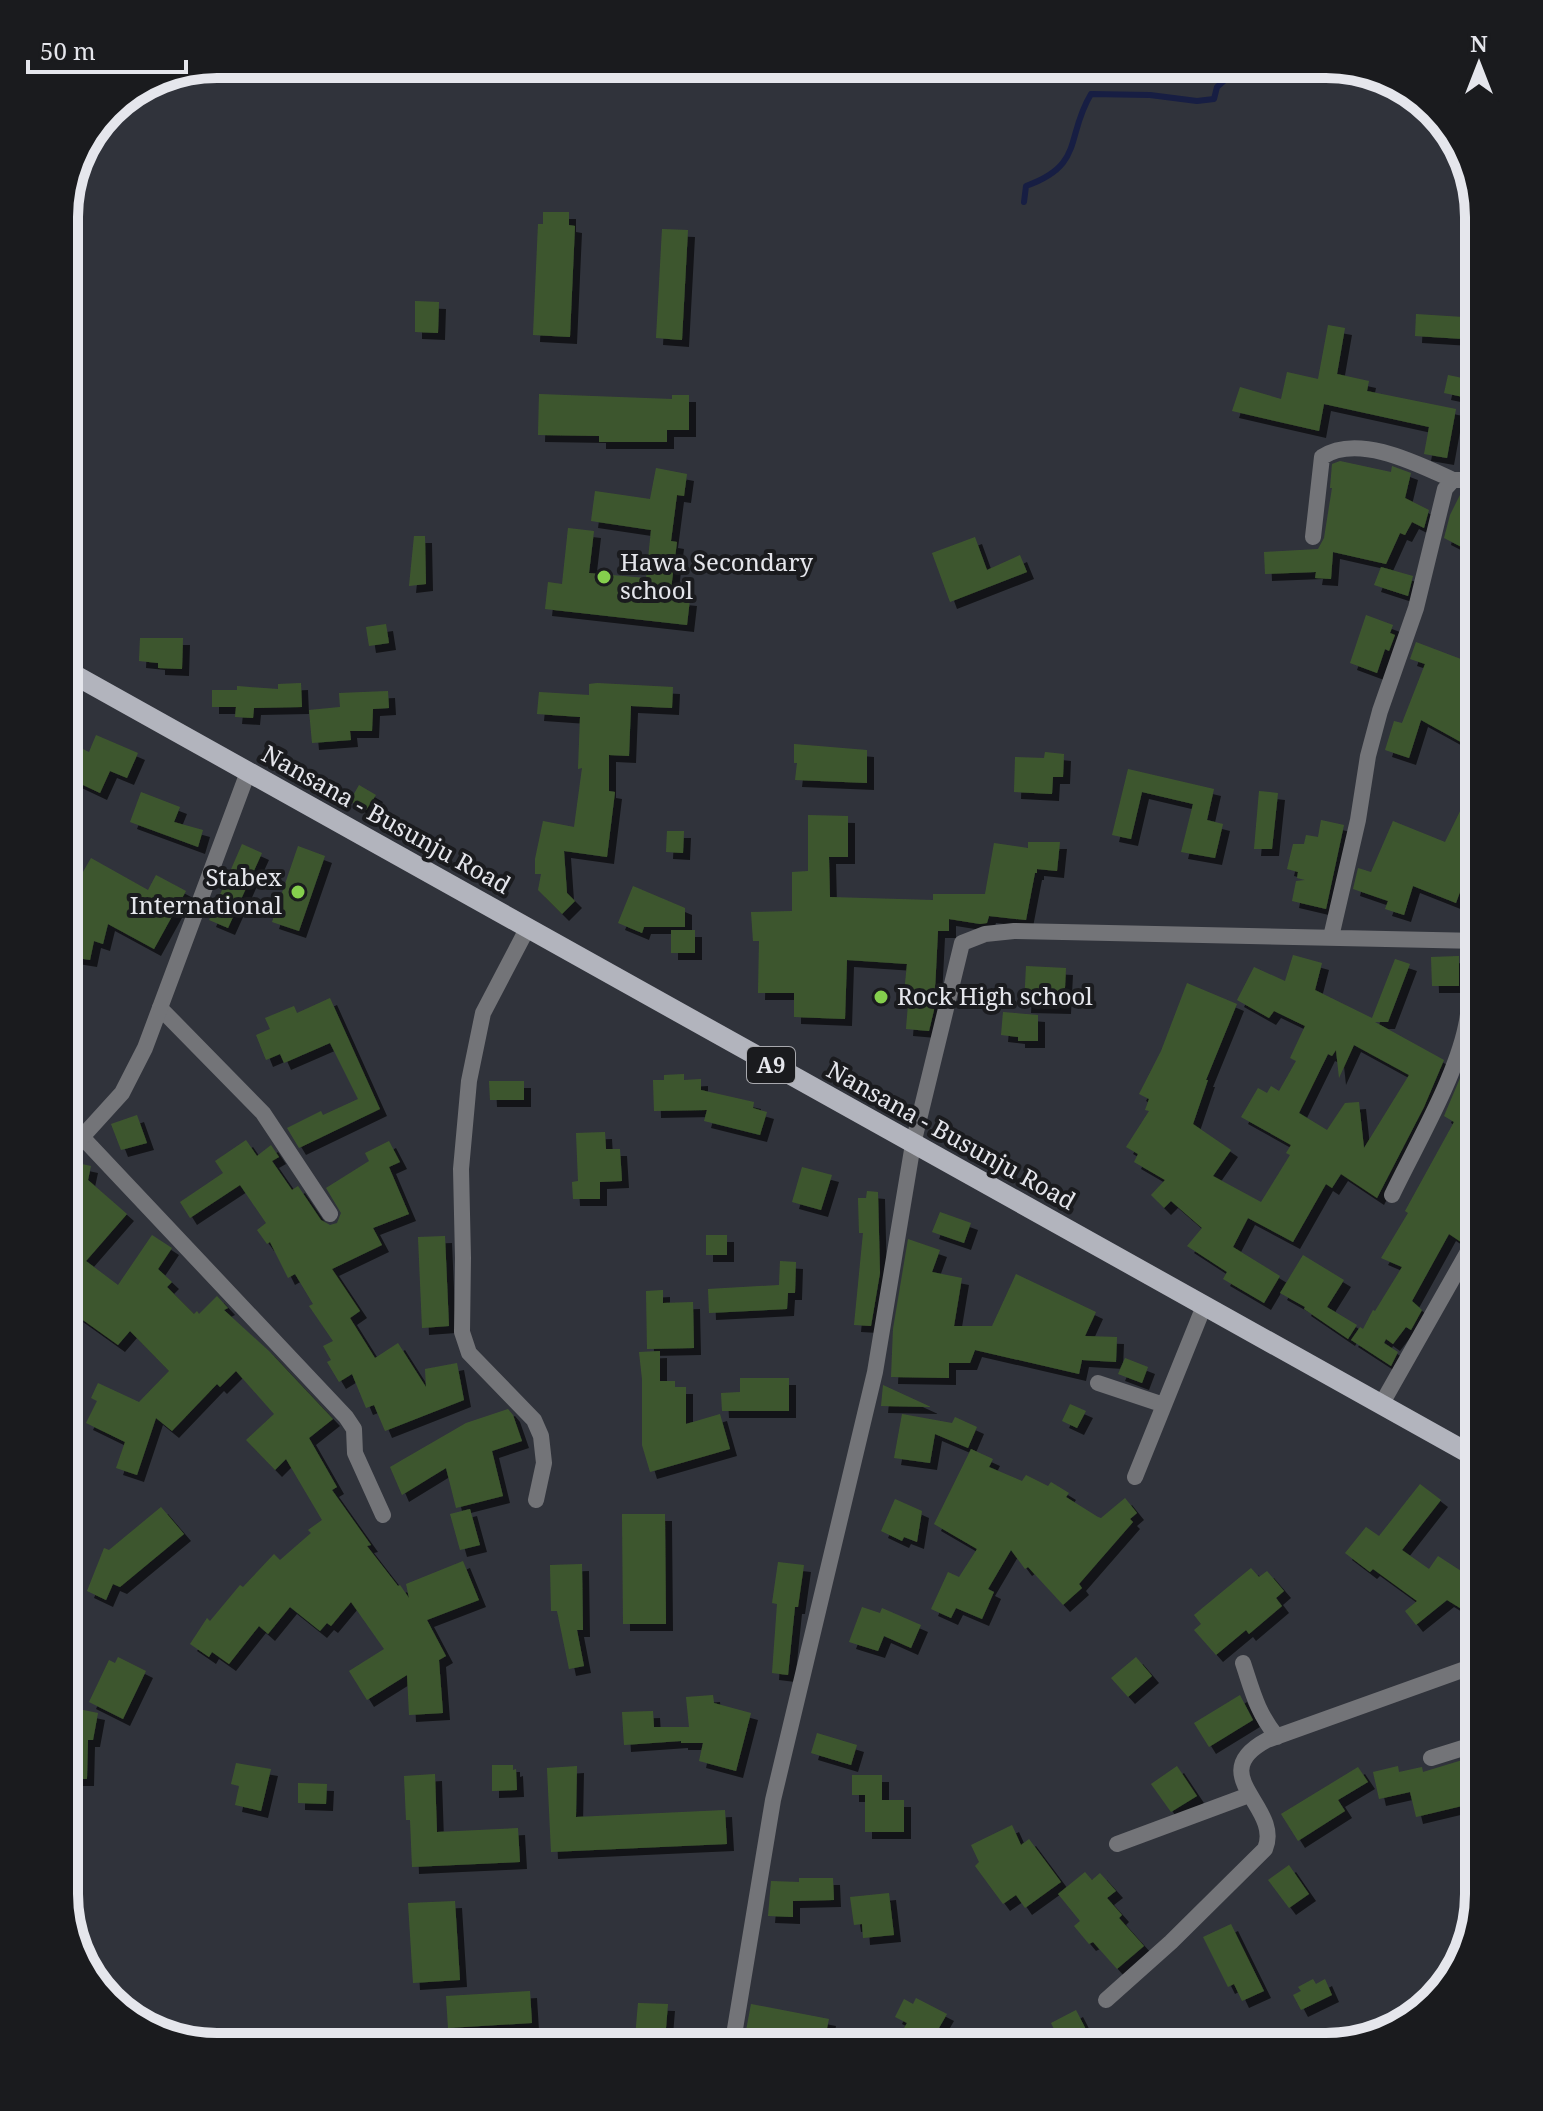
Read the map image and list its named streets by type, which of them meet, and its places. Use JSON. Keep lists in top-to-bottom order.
{
  "streets": {
    "main road": ["Nansana - Busunju Road", "A9"]
  },
  "places": ["Hawa Secondary school", "Stabex International", "Rock High school"],
  "scale_bar": "50 m",
  "north": "top"
}
